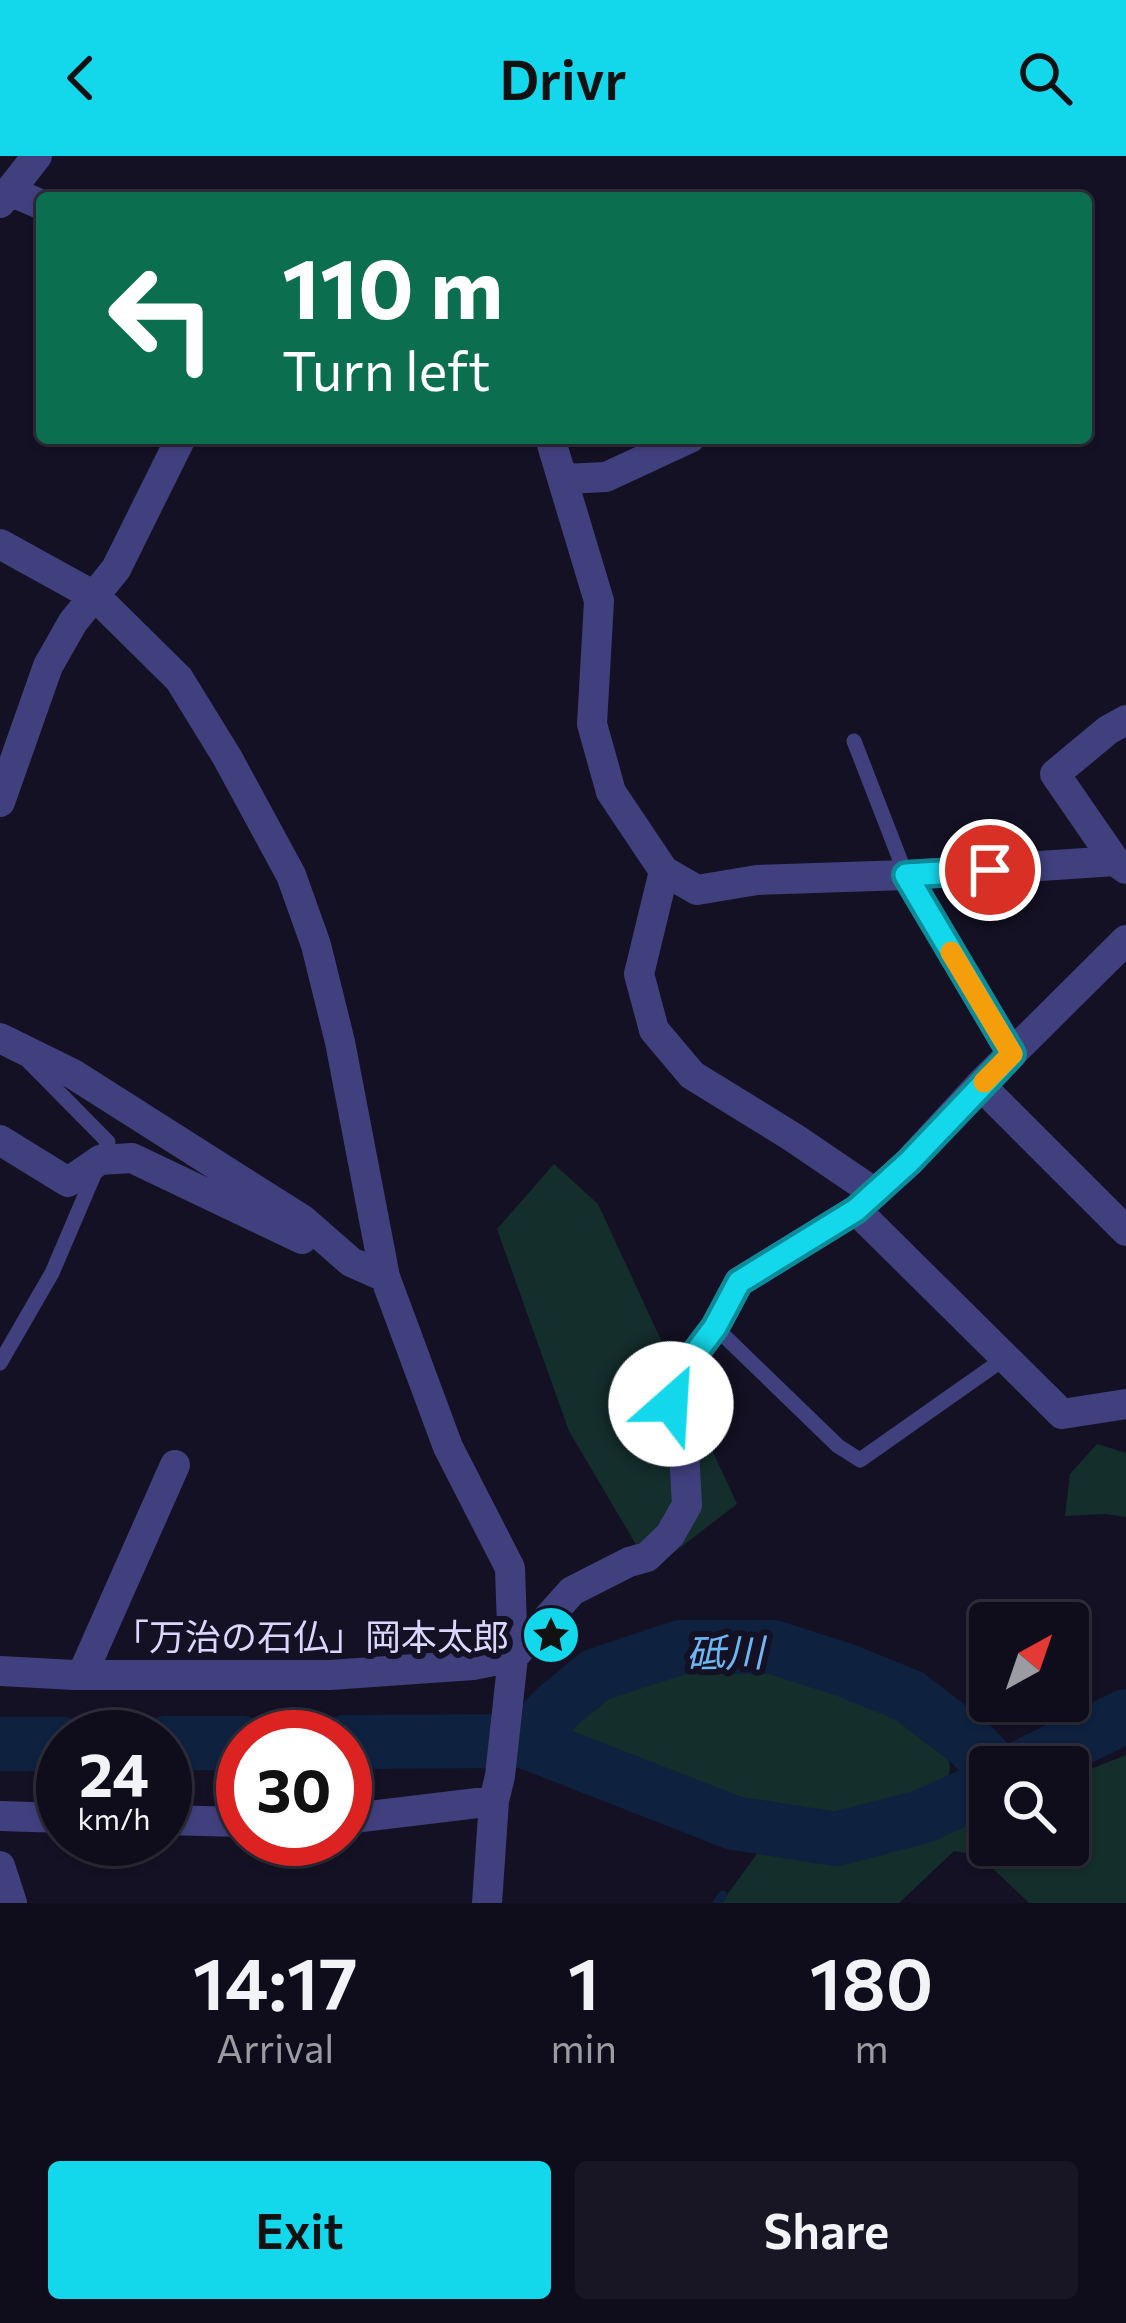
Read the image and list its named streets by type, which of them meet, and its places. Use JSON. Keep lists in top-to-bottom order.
{
  "water": ["砥川"],
  "places": {
    "place": ["「万治の石仏」岡本太郎"]
  },
  "north": "top right",
  "page": {
    "header": "Drivr",
    "turn": ["110 m", "Turn left"],
    "speed": "24 km/h",
    "limit": "30",
    "eta": [
      "14:17",
      "Arrival",
      "1",
      "min",
      "180",
      "m"
    ],
    "buttons": ["Exit", "Share"]
  }
}
